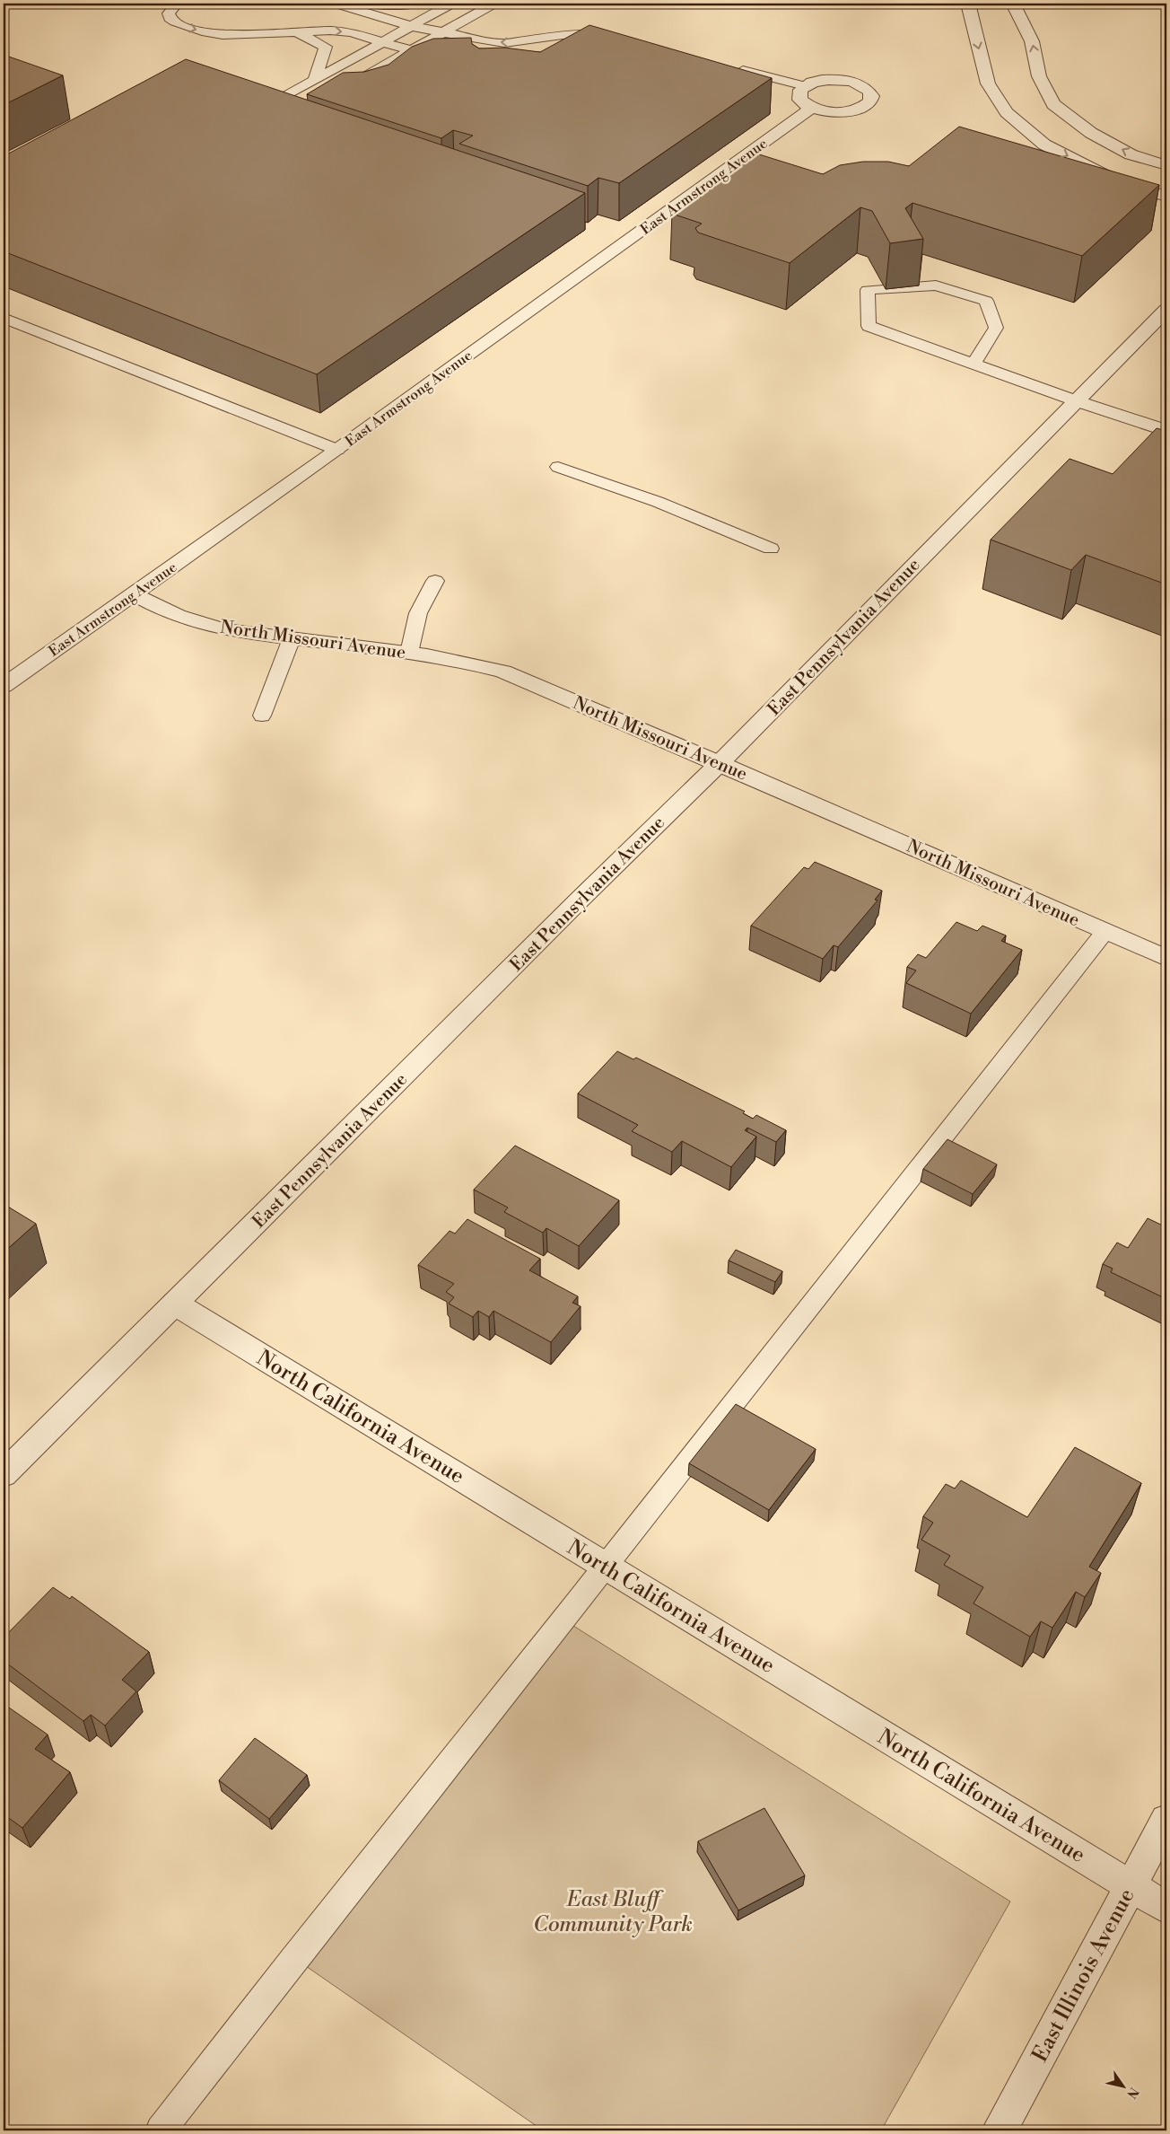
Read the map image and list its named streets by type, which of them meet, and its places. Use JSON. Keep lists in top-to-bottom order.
{
  "streets": {
    "street": [
      "East Armstrong Avenue",
      "East Pennsylvania Avenue",
      "North Missouri Avenue",
      "North California Avenue",
      "East Illinois Avenue"
    ]
  },
  "crossings": [
    ["East Armstrong Avenue", "North Missouri Avenue"],
    ["East Pennsylvania Avenue", "North Missouri Avenue"],
    ["East Pennsylvania Avenue", "North California Avenue"],
    ["North California Avenue", "East Illinois Avenue"]
  ],
  "parks": ["East Bluff Community Park"],
  "north": "bottom right"
}
